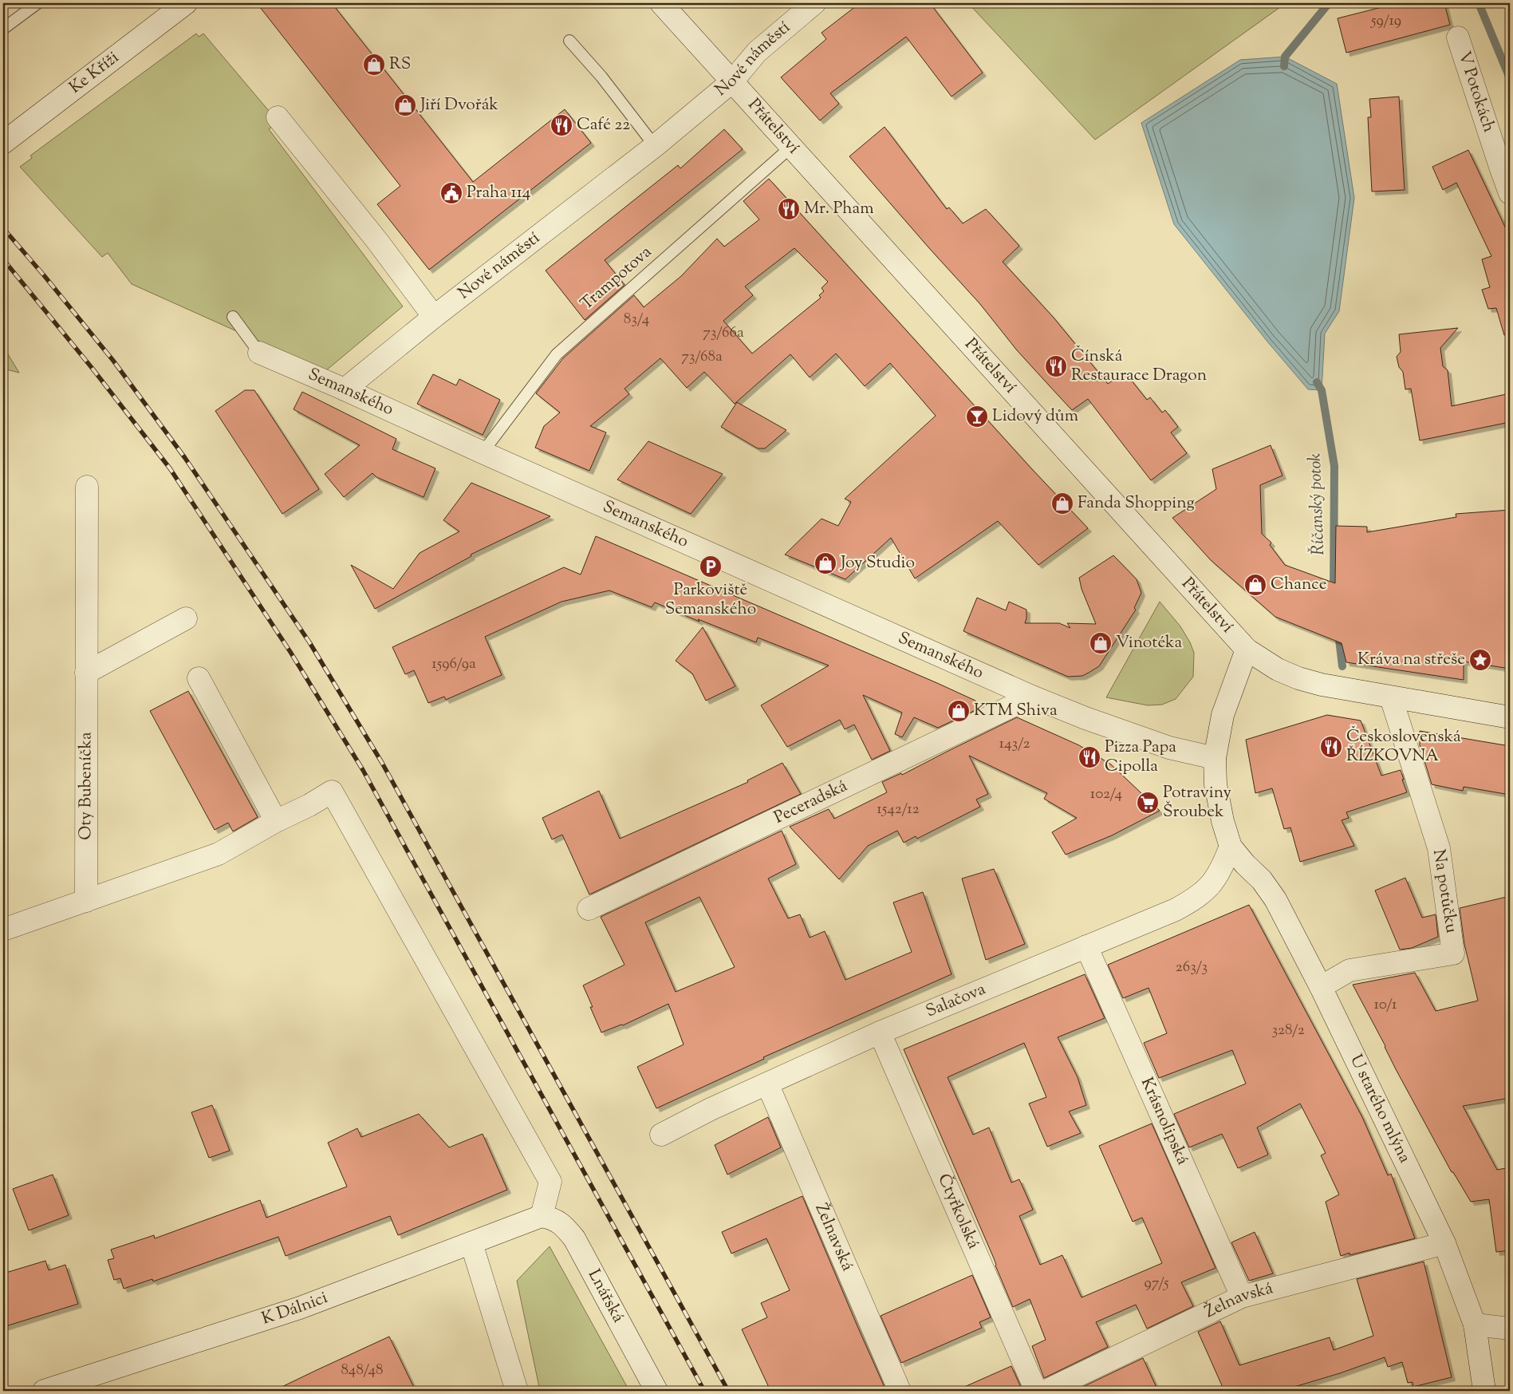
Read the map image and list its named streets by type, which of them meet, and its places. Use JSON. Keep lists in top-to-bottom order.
{
  "streets": {
    "street": [
      "Nové náměstí",
      "Ke Kříži",
      "V Potokách",
      "Přátelství",
      "Semanského",
      "Oty Bubeníčka",
      "Peceradská",
      "Na potůčku",
      "Salačova",
      "U starého mlýna",
      "Krásnolipská",
      "Čtyřkolská",
      "Želnavská",
      "Lnářská",
      "K Dálnici"
    ],
    "lane": ["Trampotova"]
  },
  "crossings": [
    ["Nové náměstí", "Přátelství"],
    ["Nové náměstí", "Semanského"],
    ["Přátelství", "Trampotova"],
    ["Přátelství", "Na potůčku"],
    ["Přátelství", "U starého mlýna"],
    ["Trampotova", "Semanského"],
    ["Semanského", "Peceradská"],
    ["Semanského", "U starého mlýna"],
    ["Na potůčku", "U starého mlýna"],
    ["Salačova", "U starého mlýna"],
    ["Salačova", "Krásnolipská"],
    ["Salačova", "Čtyřkolská"],
    ["Salačova", "Želnavská"],
    ["U starého mlýna", "Želnavská"],
    ["Krásnolipská", "Želnavská"],
    ["Lnářská", "K Dálnici"]
  ],
  "water": ["Říčanský potok"],
  "places": {
    "shop": [
      "RS",
      "Jiří Dvořák",
      "Fanda Shopping",
      "Joy Studio",
      "Chance",
      "Vinotéka",
      "KTM Shiva"
    ],
    "restaurant": [
      "Café 22",
      "Mr. Pham",
      "Čínská Restaurace Dragon",
      "Československá ŘÍZKOVNA",
      "Pizza Papa Cipolla"
    ],
    "public building": ["Praha 114"],
    "bar": ["Lidový dům"],
    "parking": ["Parkoviště Semanského"],
    "place": ["Kráva na střeše"],
    "supermarket": ["Potraviny Šroubek"]
  },
  "house_numbers": [
    "59/19",
    "83/4",
    "73/66a",
    "73/68a",
    "1596/9a",
    "143/2",
    "102/4",
    "1542/12",
    "263/3",
    "10/1",
    "328/2",
    "97/5",
    "848/48"
  ]
}
